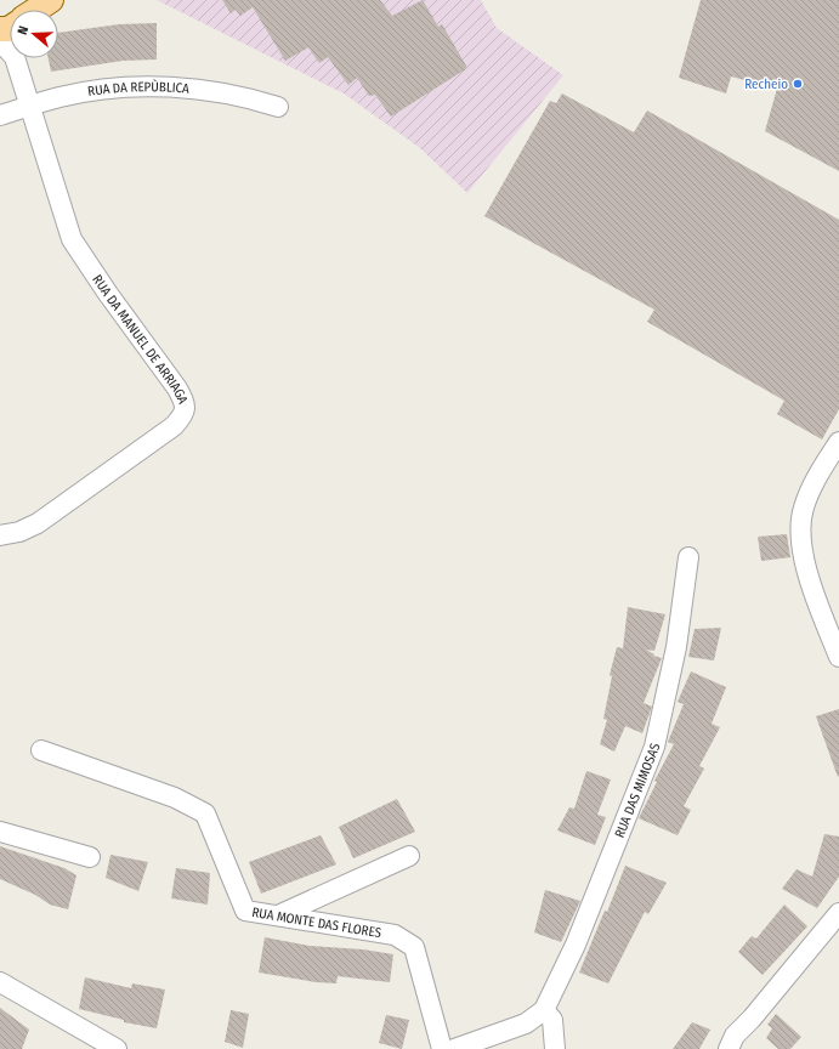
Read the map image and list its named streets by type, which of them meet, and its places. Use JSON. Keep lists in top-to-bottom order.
{
  "streets": {
    "street": [
      "RUA DA REPÙBLICA",
      "RUA DA MANUEL DE ARRIAGA",
      "RUA DAS MIMOSAS",
      "RUA MONTE DAS FLORES"
    ]
  },
  "crossings": [
    ["RUA DA REPÙBLICA", "RUA DA MANUEL DE ARRIAGA"]
  ],
  "places": ["Recheio"],
  "north": "left"
}
